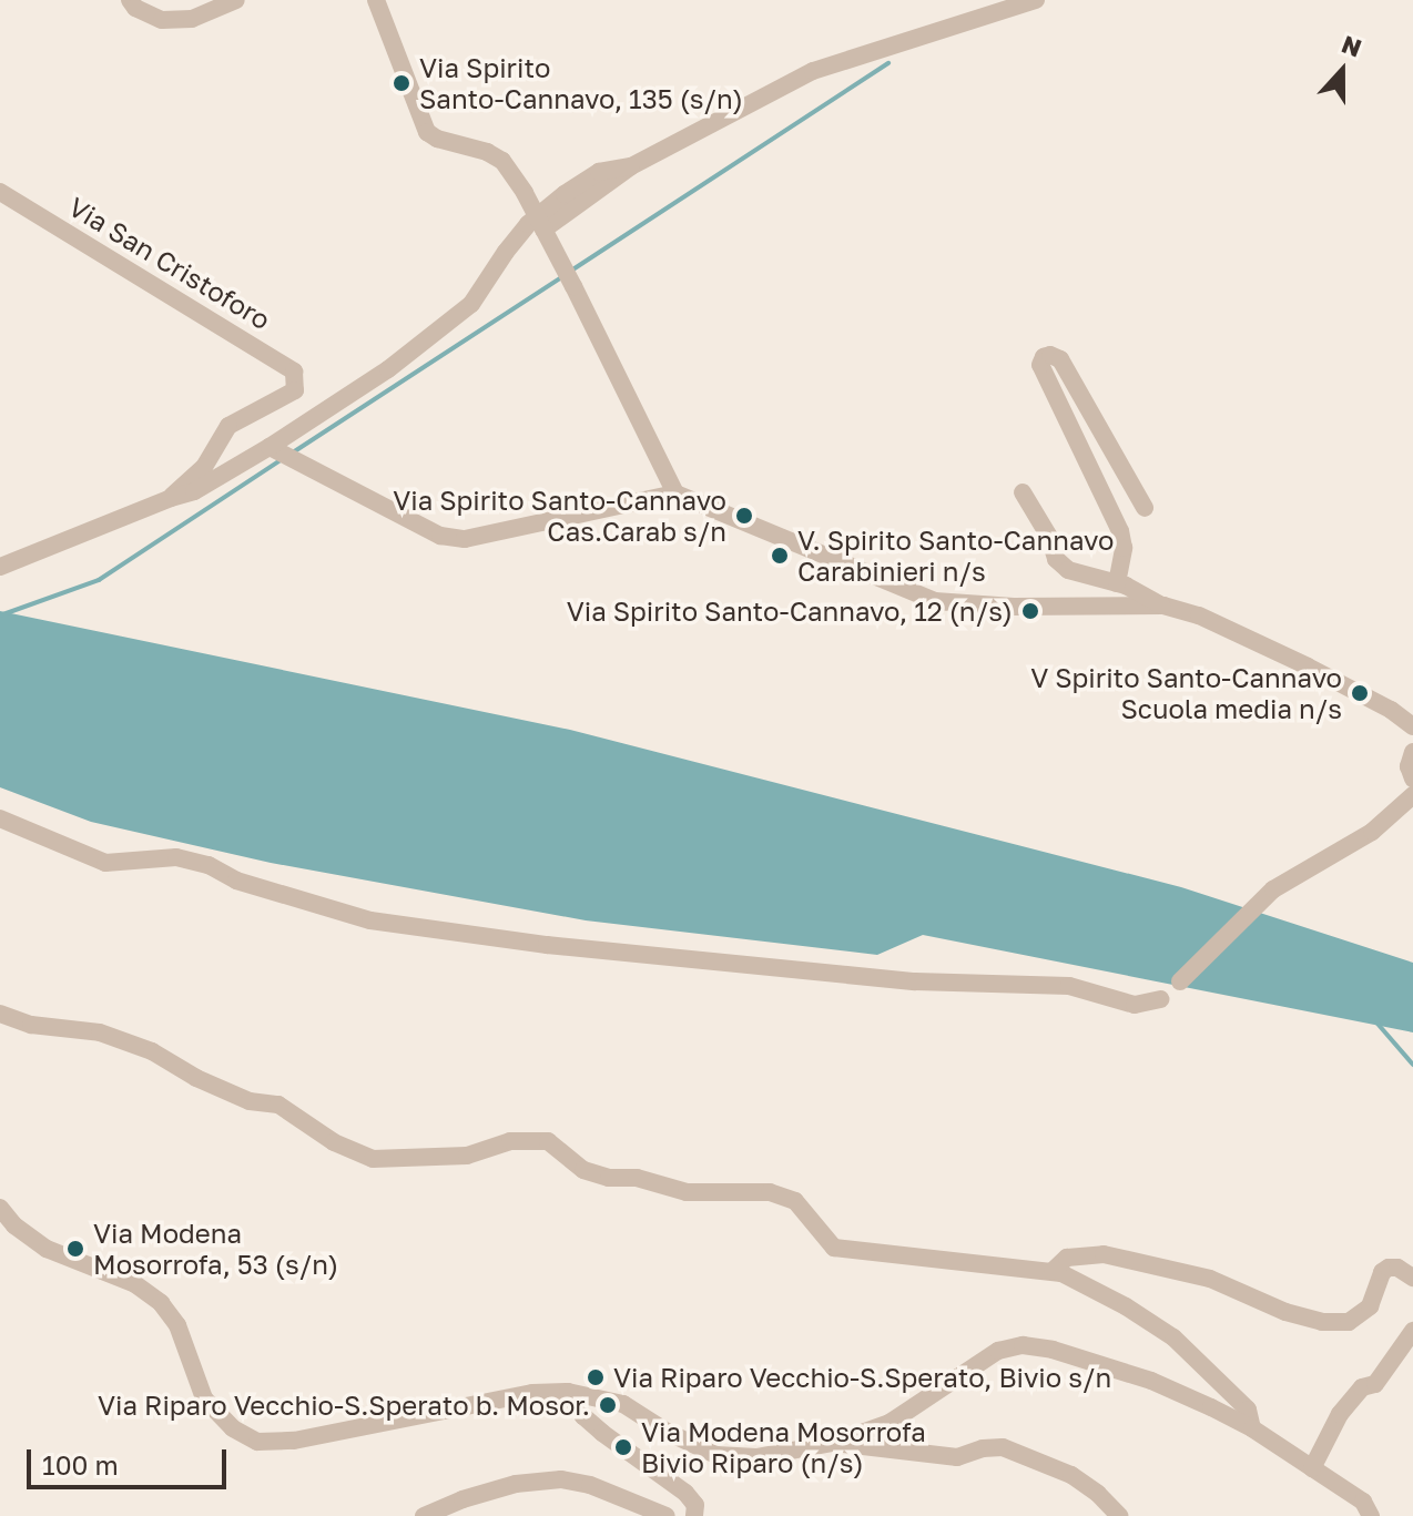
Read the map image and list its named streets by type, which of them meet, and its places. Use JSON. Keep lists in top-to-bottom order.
{
  "streets": {
    "street": ["Via San Cristoforo"]
  },
  "places": [
    "Via Spirito Santo-Cannavo, 135 (s/n)",
    "Via Spirito Santo-Cannavo Cas.Carab s/n",
    "V. Spirito Santo-Cannavo Carabinieri n/s",
    "Via Spirito Santo-Cannavo, 12 (n/s)",
    "V Spirito Santo-Cannavo Scuola media n/s",
    "Via Modena Mosorrofa, 53 (s/n)",
    "Via Riparo Vecchio-S.Sperato, Bivio s/n",
    "Via Riparo Vecchio-S.Sperato b. Mosor.",
    "Via Modena Mosorrofa Bivio Riparo (n/s)"
  ],
  "scale_bar": "100 m",
  "north": "top"
}
